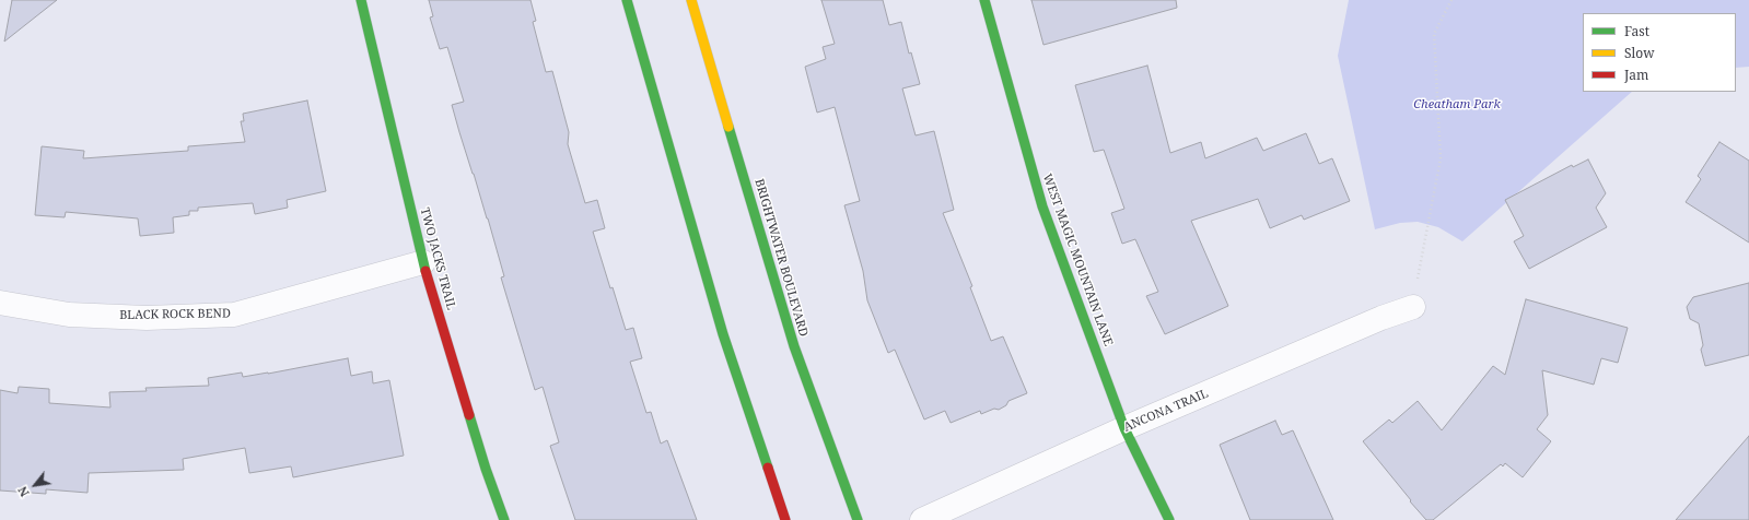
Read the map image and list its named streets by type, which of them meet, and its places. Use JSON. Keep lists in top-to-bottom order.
{
  "streets": {
    "street": [
      "BRIGHTWATER BOULEVARD",
      "TWO JACKS TRAIL",
      "WEST MAGIC MOUNTAIN LANE",
      "BLACK ROCK BEND",
      "ANCONA TRAIL"
    ]
  },
  "crossings": [
    ["TWO JACKS TRAIL", "BLACK ROCK BEND"],
    ["WEST MAGIC MOUNTAIN LANE", "ANCONA TRAIL"]
  ],
  "parks": ["Cheatham Park"],
  "legend": ["Fast", "Slow", "Jam"],
  "north": "bottom left"
}
